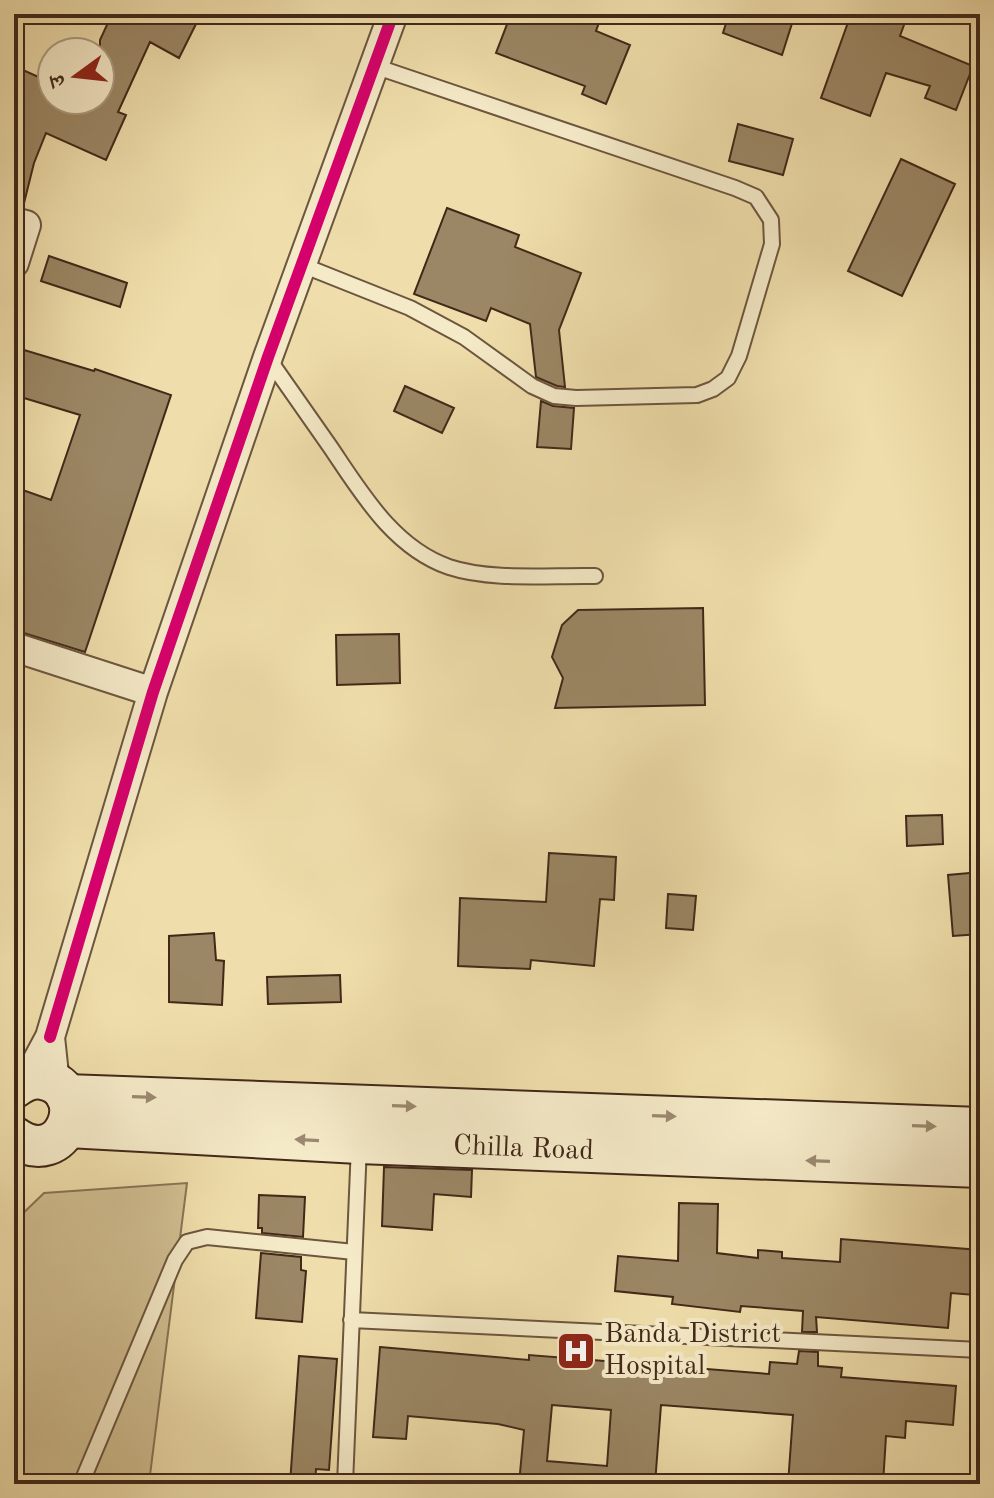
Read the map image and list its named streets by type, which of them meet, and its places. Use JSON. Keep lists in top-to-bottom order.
{
  "places": {
    "hospital": ["Banda District Hospital"]
  },
  "north": "left"
}
